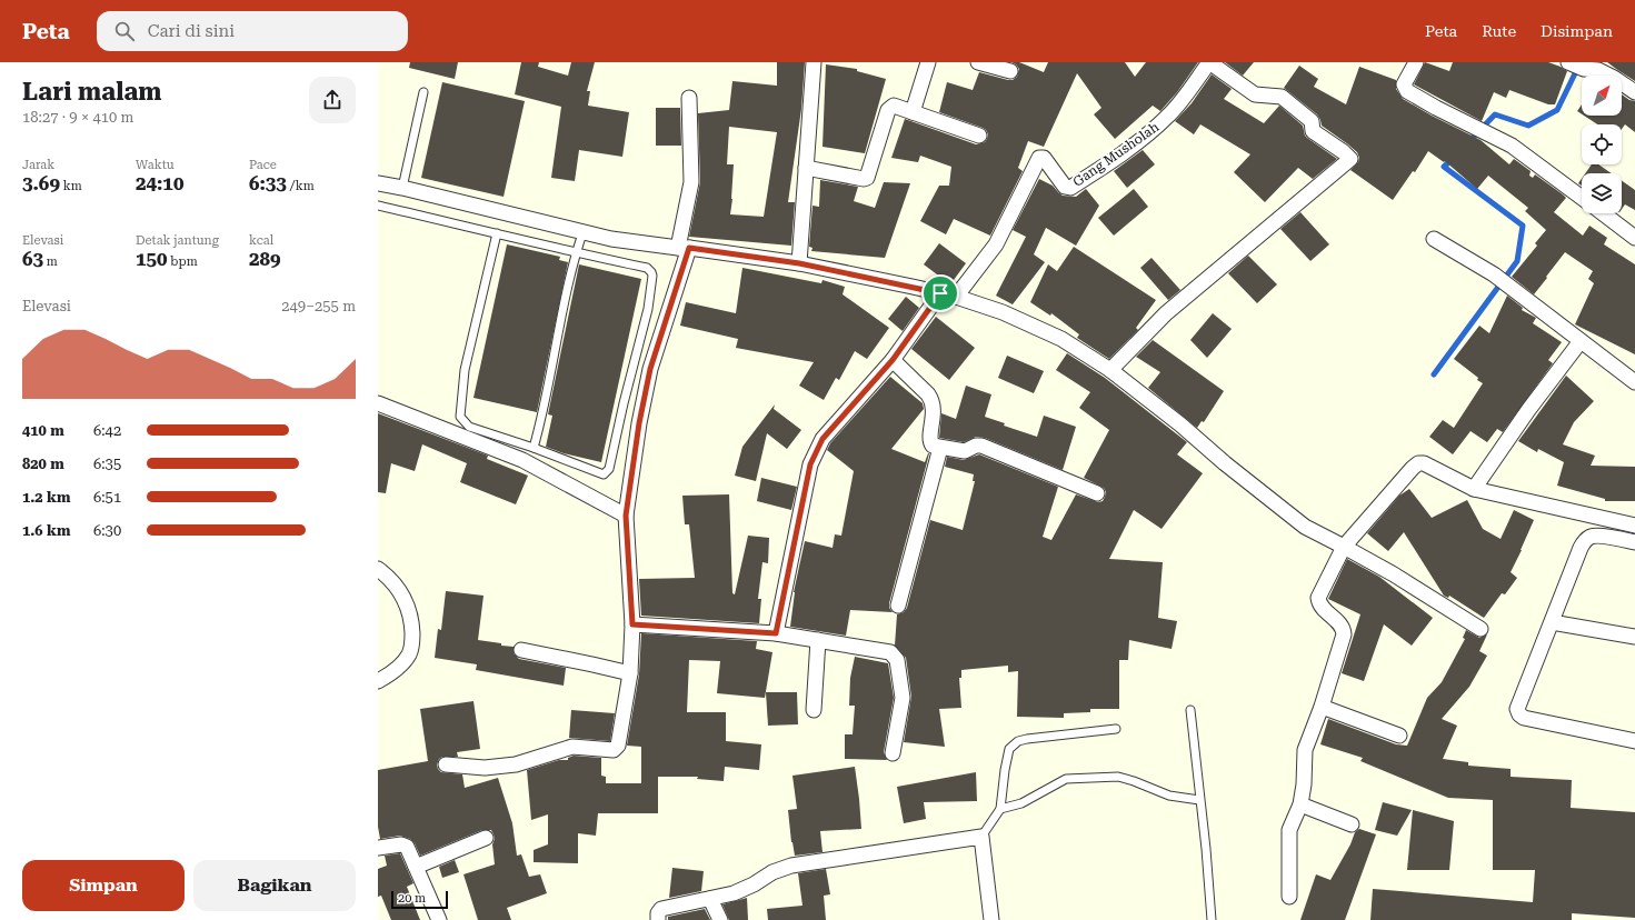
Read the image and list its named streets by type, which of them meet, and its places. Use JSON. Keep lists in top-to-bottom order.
{
  "streets": {
    "street": ["Gang Musholah"]
  },
  "scale_bar": "20 m",
  "north": "top right",
  "page": {
    "header": "Peta",
    "search": "Cari di sini",
    "nav": ["Peta", "Rute", "Disimpan"],
    "heading": ["Lari malam", "18:27 · 9 × 410 m"],
    "stats": [
      ["Jarak", "3.69 km"],
      ["Waktu", "24:10"],
      ["Pace", "6:33 /km"],
      ["Elevasi", "63 m"],
      ["Detak jantung", "150 bpm"],
      ["kcal", "289"]
    ],
    "chart": ["Elevasi", "249–255 m"],
    "list": [
      {
        "name": "410 m",
        "note": "6:42"
      },
      {
        "name": "820 m",
        "note": "6:35"
      },
      {
        "name": "1.2 km",
        "note": "6:51"
      },
      {
        "name": "1.6 km",
        "note": "6:30"
      }
    ],
    "buttons": ["Simpan", "Bagikan"],
    "scale": "20 m"
  }
}
